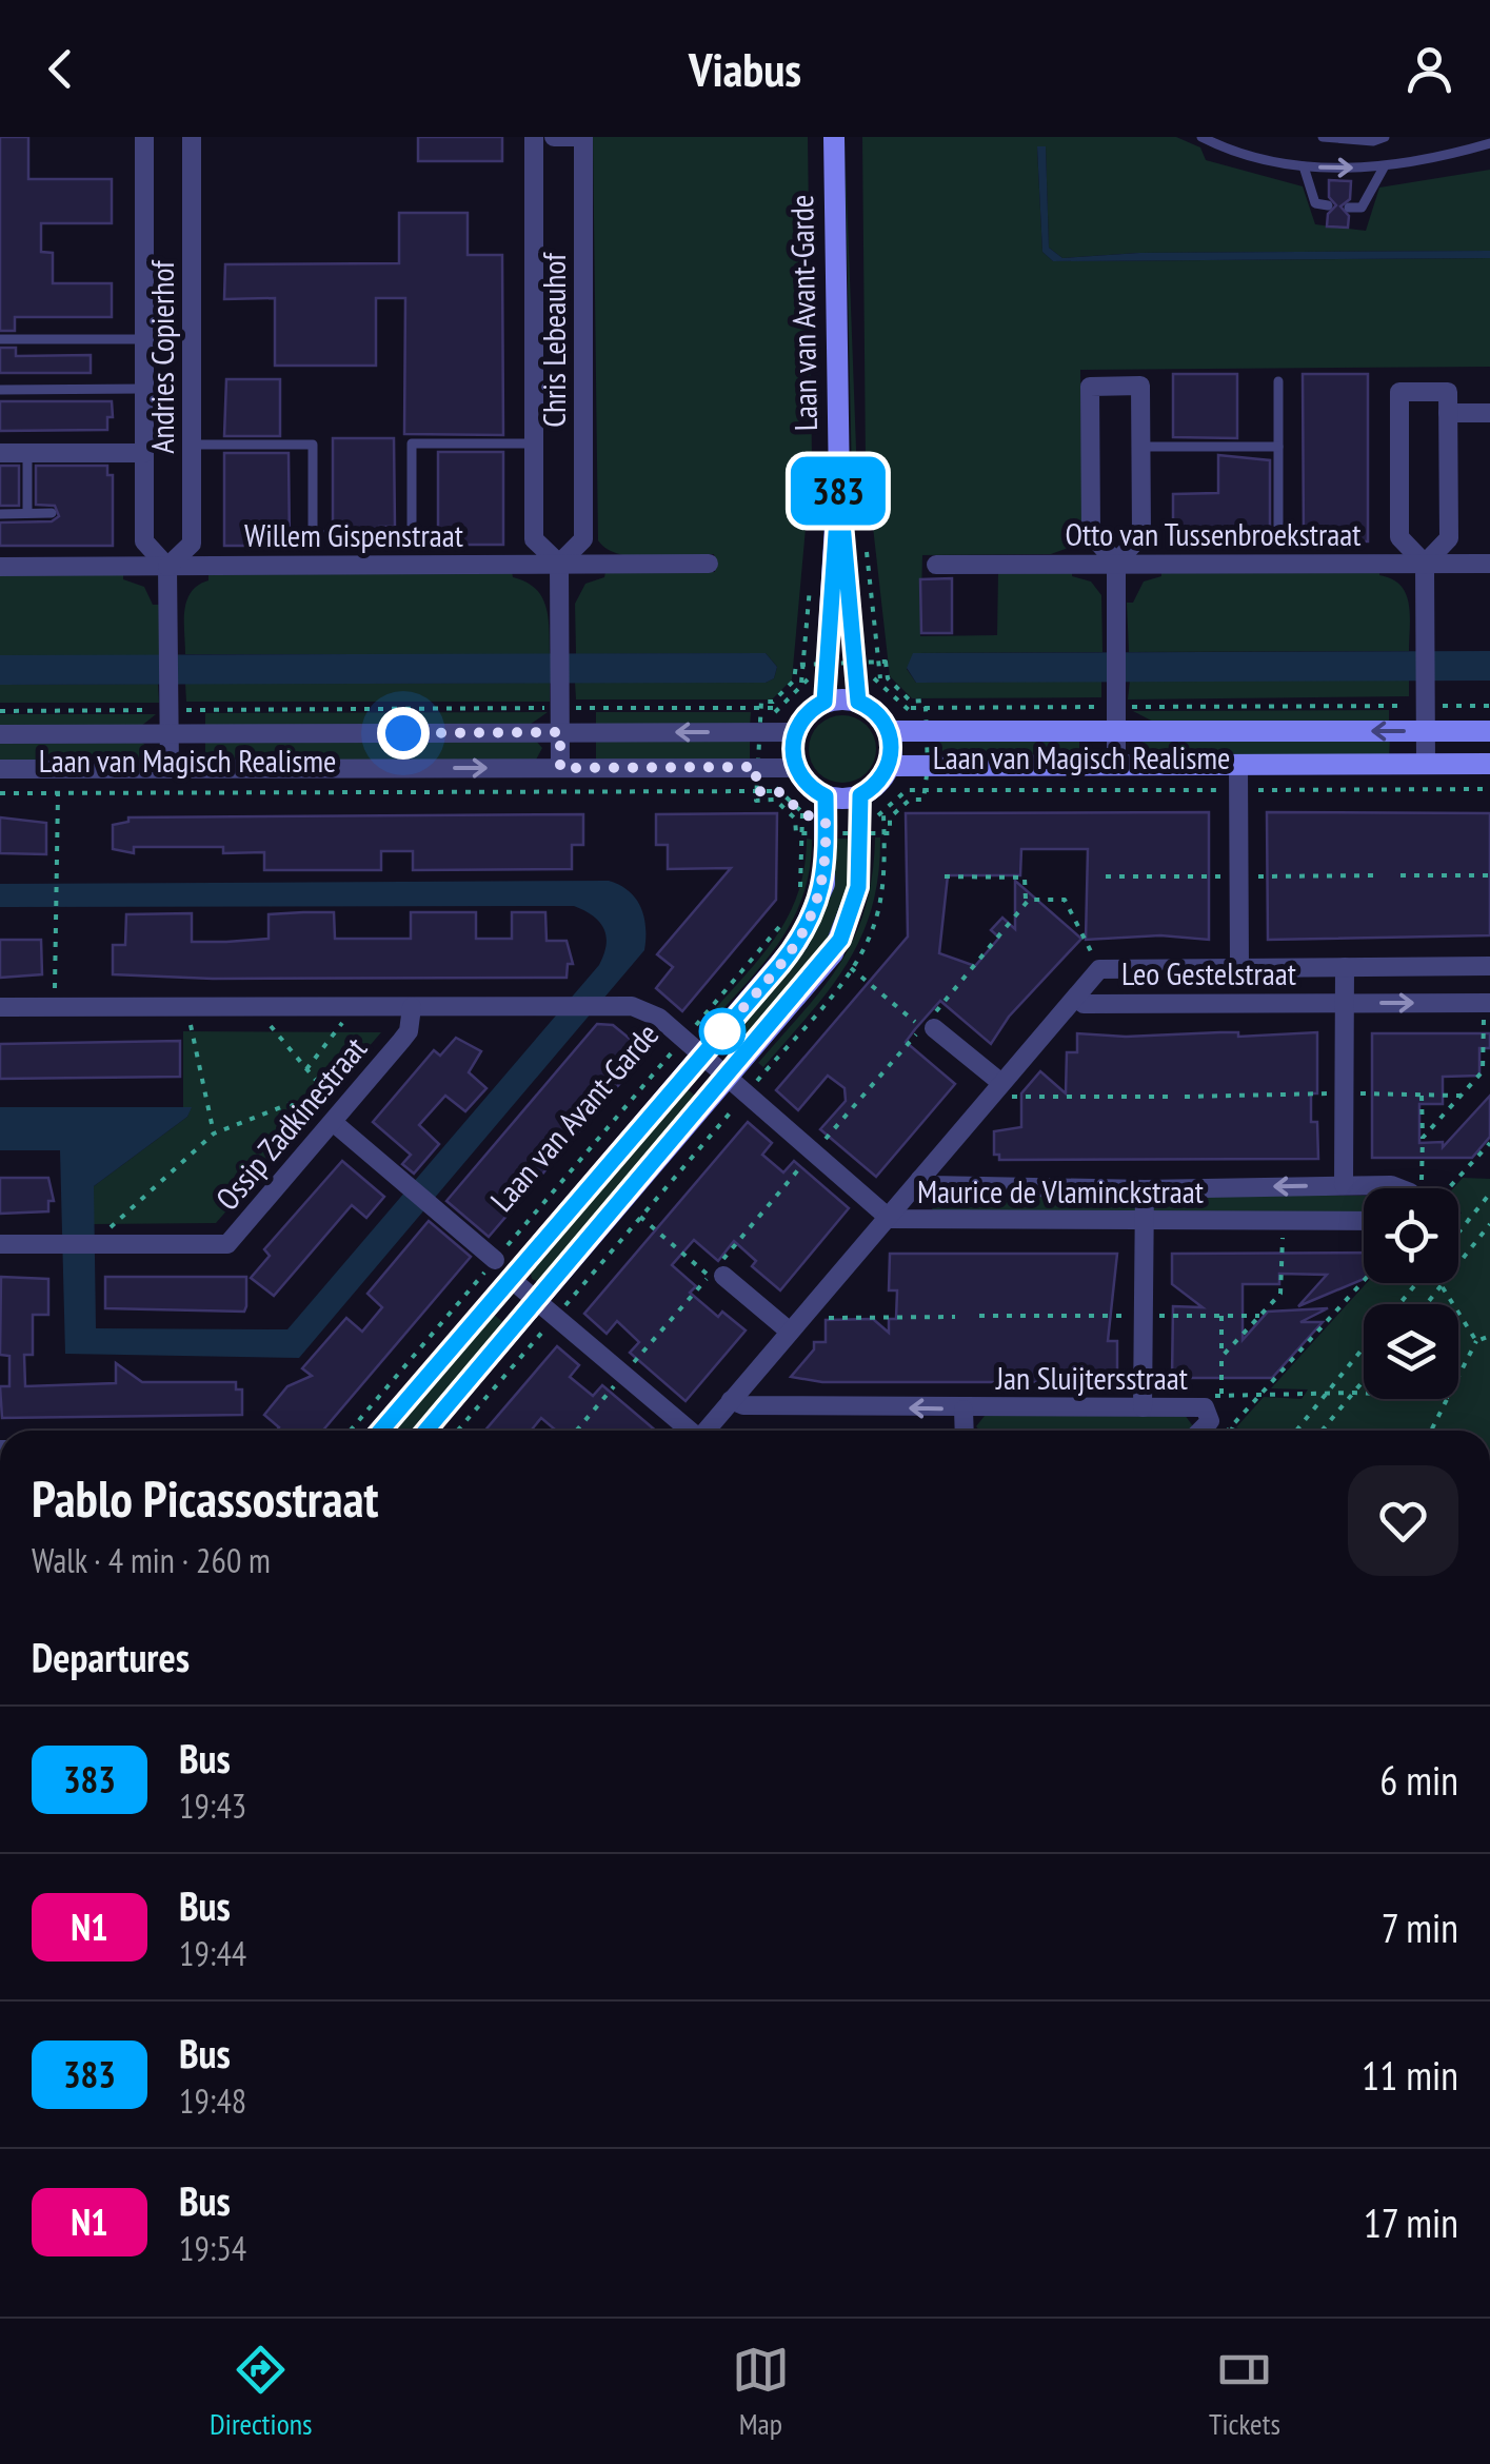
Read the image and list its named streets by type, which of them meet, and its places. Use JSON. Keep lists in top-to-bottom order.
{
  "streets": {
    "main road": ["Laan van Avant-Garde", "Laan van Magisch Realisme"],
    "street": [
      "Chris Lebeauhof",
      "Andries Copierhof",
      "Otto van Tussenbroekstraat",
      "Willem Gispenstraat",
      "Leo Gestelstraat",
      "Ossip Zadkinestraat",
      "Maurice de Vlaminckstraat",
      "Jan Sluijtersstraat"
    ]
  },
  "crossings": [
    ["Laan van Avant-Garde", "Laan van Magisch Realisme"],
    ["Laan van Avant-Garde", "Maurice de Vlaminckstraat"],
    ["Chris Lebeauhof", "Willem Gispenstraat"],
    ["Chris Lebeauhof", "Laan van Magisch Realisme"],
    ["Andries Copierhof", "Willem Gispenstraat"],
    ["Andries Copierhof", "Laan van Magisch Realisme"]
  ],
  "one_way": ["Jan Sluijtersstraat"],
  "lines": ["bus line 383"],
  "page": {
    "header": "Viabus",
    "on_map": "383",
    "heading": [
      ["Pablo Picassostraat", "Walk · 4 min · 260 m"],
      "Departures"
    ],
    "list": [
      {
        "mark": "383",
        "name": "Bus",
        "note": "19:43",
        "value": "6 min"
      },
      {
        "mark": "N1",
        "name": "Bus",
        "note": "19:44",
        "value": "7 min"
      },
      {
        "mark": "383",
        "name": "Bus",
        "note": "19:48",
        "value": "11 min"
      },
      {
        "mark": "N1",
        "name": "Bus",
        "note": "19:54",
        "value": "17 min"
      }
    ],
    "tabs": ["Directions", "Map", "Tickets"]
  }
}
